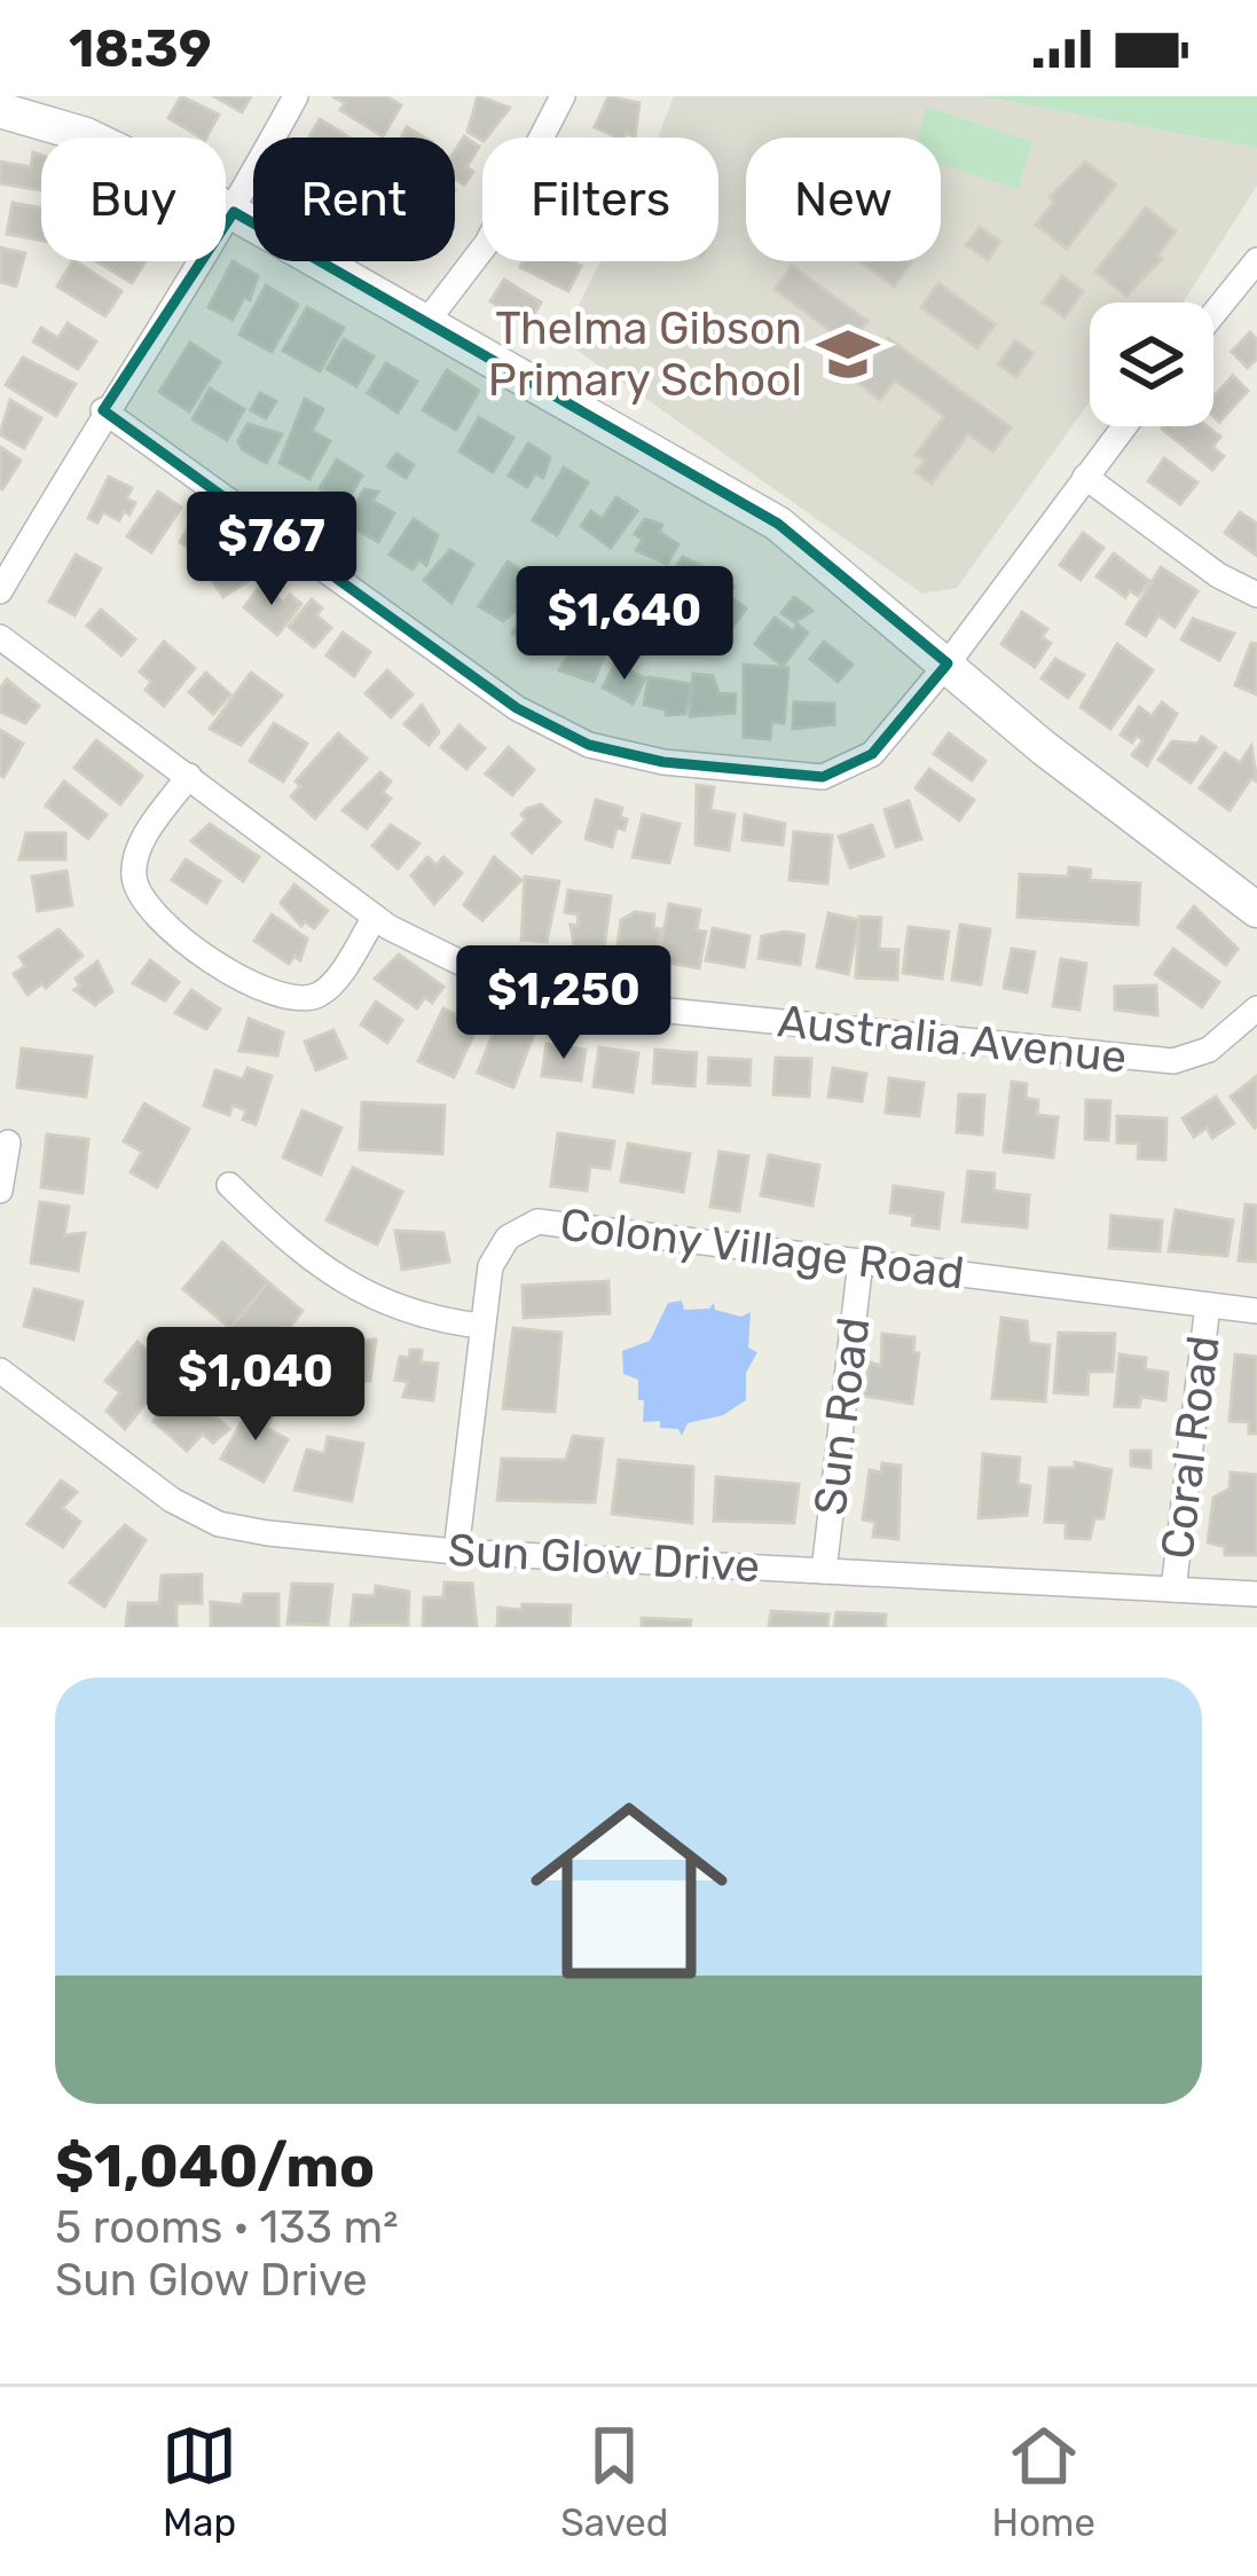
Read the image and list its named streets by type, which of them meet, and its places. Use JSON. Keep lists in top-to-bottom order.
{
  "streets": {
    "street": [
      "Australia Avenue",
      "Colony Village Road",
      "Sun Road",
      "Coral Road",
      "Sun Glow Drive"
    ]
  },
  "crossings": [
    ["Colony Village Road", "Sun Road"],
    ["Colony Village Road", "Coral Road"],
    ["Colony Village Road", "Sun Glow Drive"],
    ["Sun Road", "Sun Glow Drive"],
    ["Coral Road", "Sun Glow Drive"]
  ],
  "places": {
    "school or university": ["Thelma Gibson Primary School"]
  },
  "page": {
    "status": "18:39",
    "chip": [
      "Buy",
      "Rent",
      "Filters",
      "New"
    ],
    "price": [
      "$767",
      "$1,640",
      "$1,250",
      "$1,040"
    ],
    "list": [
      {
        "name": "$1,040/mo",
        "note": "5 rooms · 133 m² · Sun Glow Drive"
      }
    ],
    "tabs": ["Map", "Saved", "Home"]
  }
}
